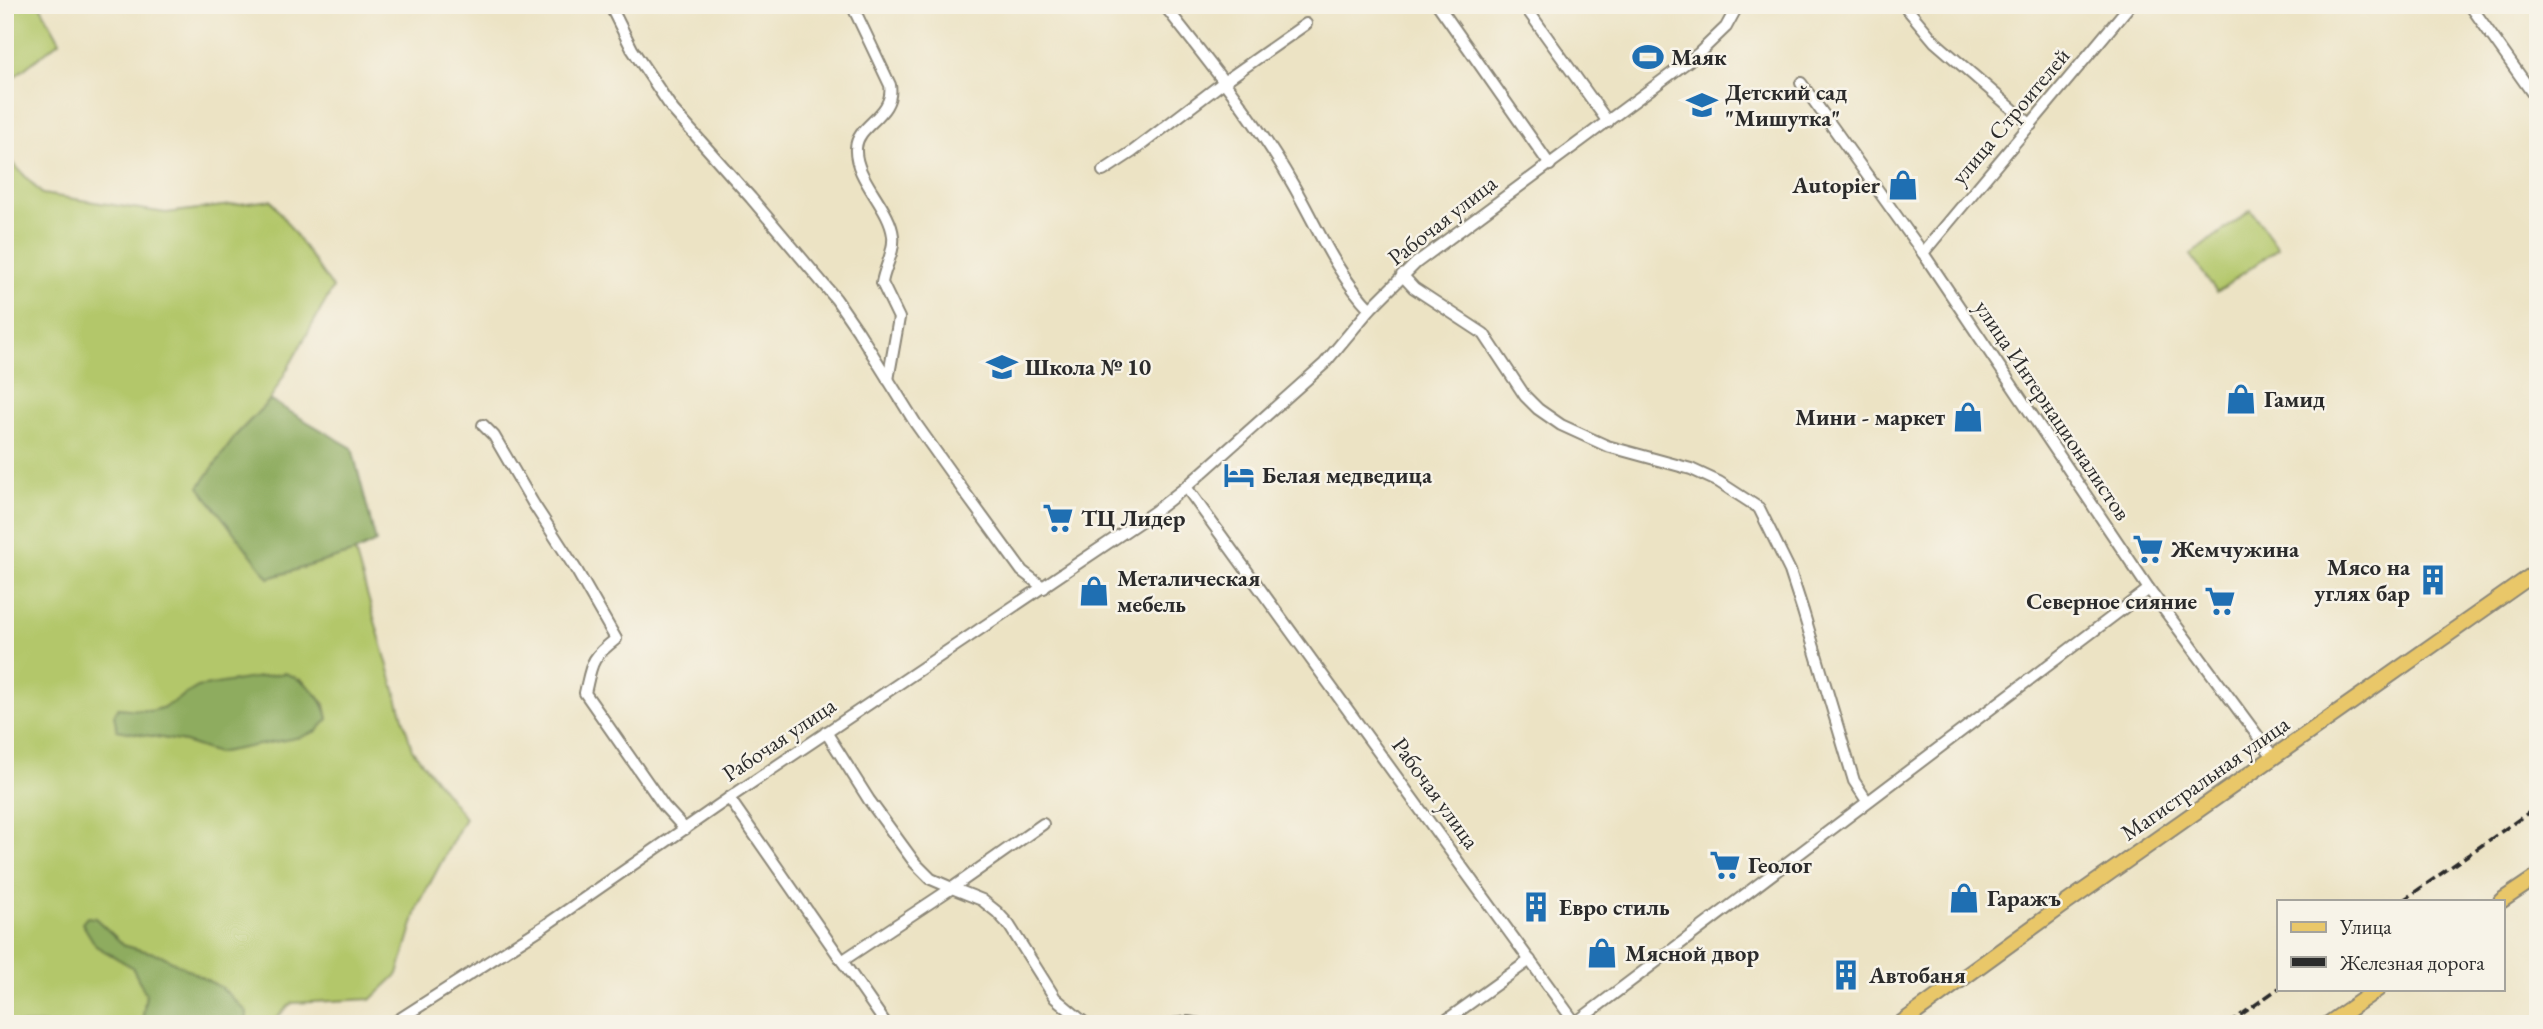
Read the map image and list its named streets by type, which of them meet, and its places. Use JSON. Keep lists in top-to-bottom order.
{
  "streets": {
    "main road": ["Магистральная улица"],
    "street": ["улица Строителей", "Рабочая улица", "улица Интернационалистов"]
  },
  "crossings": [
    ["улица Строителей", "улица Интернационалистов"],
    ["улица Интернационалистов", "Магистральная улица"]
  ],
  "places": {
    "sports": ["Маяк"],
    "school or university": ["Детский сад \"Мишутка\"", "Школа № 10"],
    "shop": [
      "Autopier",
      "Гамид",
      "Мини - маркет",
      "Металическая мебель",
      "Гаражъ",
      "Мясной двор"
    ],
    "hotel": ["Белая медведица"],
    "supermarket": [
      "ТЦ Лидер",
      "Жемчужина",
      "Северное сияние",
      "Геолог"
    ],
    "building": ["Мясо на углях бар", "Евро стиль", "Автобаня"]
  },
  "legend": ["Улица", "Железная дорога"]
}
